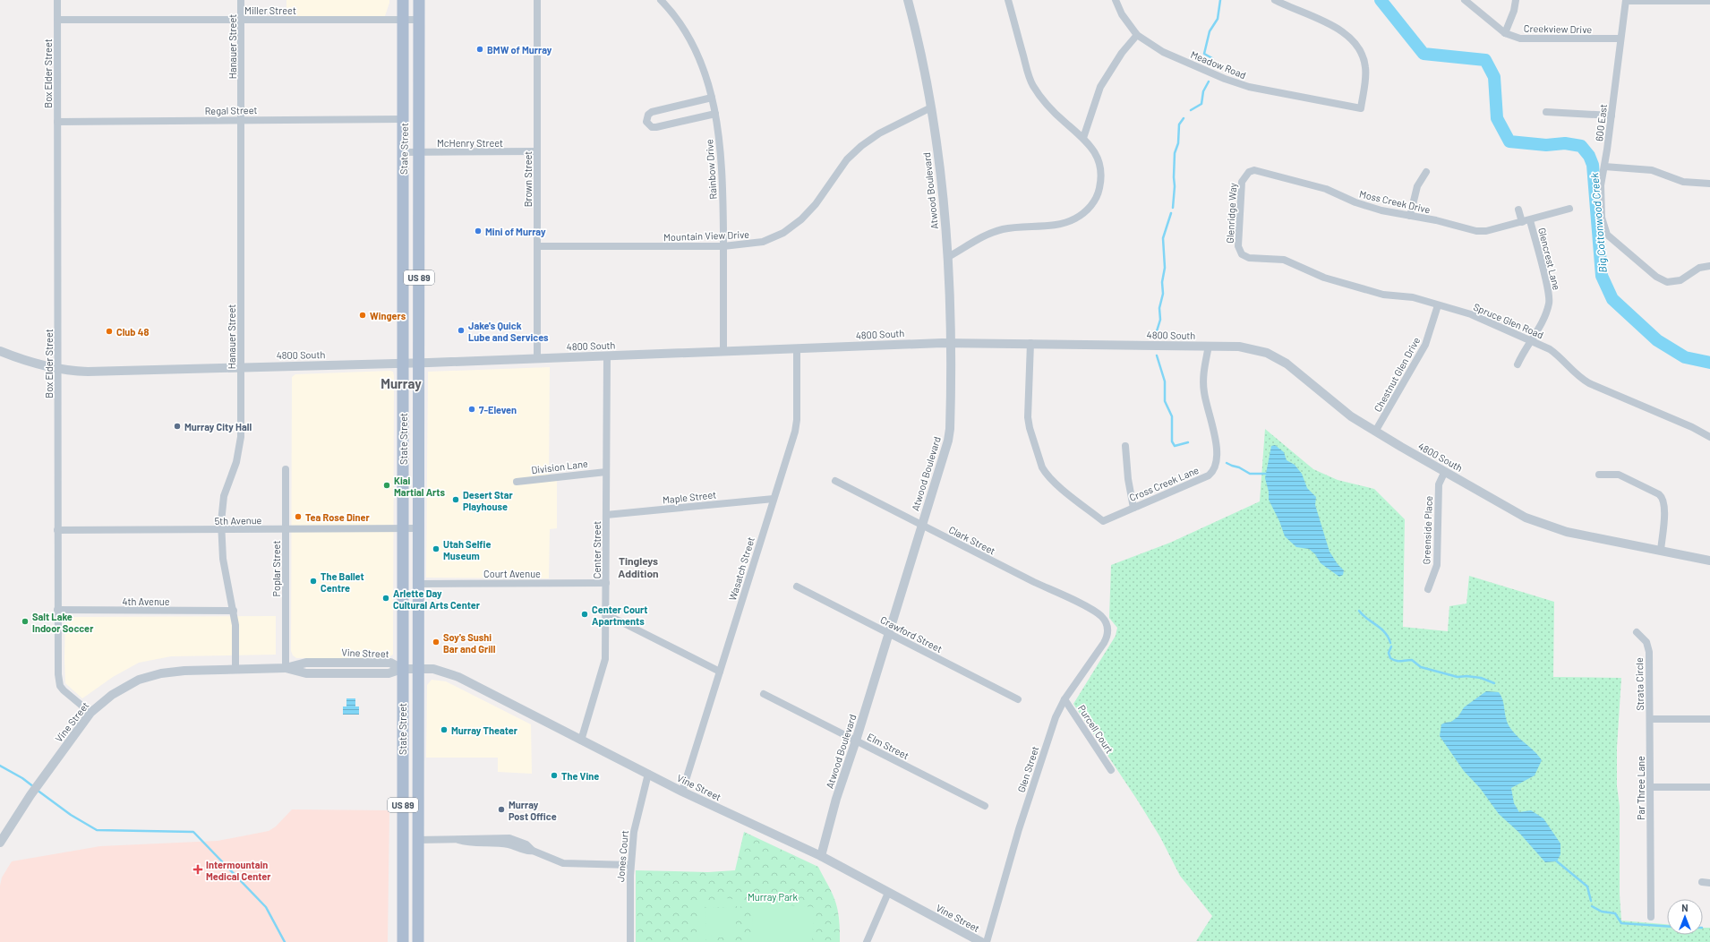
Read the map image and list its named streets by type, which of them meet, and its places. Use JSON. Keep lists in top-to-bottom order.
{
  "streets": {
    "main road": ["State Street", "US 89"],
    "street": [
      "Miller Street",
      "Creekview Drive",
      "Hanauer Street",
      "Meadow Road",
      "Box Elder Street",
      "Regal Street",
      "600 East",
      "McHenry Street",
      "Rainbow Drive",
      "Brown Street",
      "Atwood Boulevard",
      "Moss Creek Drive",
      "Glenridge Way",
      "Mountain View Drive",
      "Glencrest Lane",
      "Spruce Glen Road",
      "4800 South",
      "Chestnut Glen Drive",
      "Division Lane",
      "Cross Creek Lane",
      "Maple Street",
      "5th Avenue",
      "Greenside Place",
      "Clark Street",
      "Center Street",
      "Poplar Street",
      "Wasatch Street",
      "Court Avenue",
      "4th Avenue",
      "Crawford Street",
      "Vine Street",
      "Strata Circle",
      "Purcell Court",
      "Elm Street",
      "Glen Street",
      "Par Three Lane",
      "Jones Court"
    ]
  },
  "crossings": [
    ["Miller Street", "Hanauer Street"],
    ["Miller Street", "Box Elder Street"],
    ["Miller Street", "State Street"],
    ["Creekview Drive", "600 East"],
    ["Hanauer Street", "Regal Street"],
    ["Hanauer Street", "4800 South"],
    ["Hanauer Street", "5th Avenue"],
    ["Hanauer Street", "4th Avenue"],
    ["Hanauer Street", "Vine Street"],
    ["Box Elder Street", "Regal Street"],
    ["Box Elder Street", "4800 South"],
    ["Box Elder Street", "5th Avenue"],
    ["Box Elder Street", "4th Avenue"],
    ["Box Elder Street", "Vine Street"],
    ["Regal Street", "State Street"],
    ["McHenry Street", "State Street"],
    ["McHenry Street", "Brown Street"],
    ["State Street", "4800 South"],
    ["State Street", "5th Avenue"],
    ["State Street", "Court Avenue"],
    ["State Street", "Vine Street"],
    ["Rainbow Drive", "Mountain View Drive"],
    ["Rainbow Drive", "4800 South"],
    ["Brown Street", "Mountain View Drive"],
    ["Brown Street", "4800 South"],
    ["Atwood Boulevard", "Mountain View Drive"],
    ["Atwood Boulevard", "4800 South"],
    ["Atwood Boulevard", "Clark Street"],
    ["Atwood Boulevard", "Crawford Street"],
    ["Atwood Boulevard", "Vine Street"],
    ["Atwood Boulevard", "Elm Street"],
    ["Moss Creek Drive", "Glenridge Way"],
    ["Moss Creek Drive", "Glencrest Lane"],
    ["Glenridge Way", "Spruce Glen Road"],
    ["Glencrest Lane", "Spruce Glen Road"],
    ["Spruce Glen Road", "Chestnut Glen Drive"],
    ["4800 South", "Chestnut Glen Drive"],
    ["4800 South", "Cross Creek Lane"],
    ["4800 South", "Greenside Place"],
    ["4800 South", "Center Street"],
    ["4800 South", "Wasatch Street"],
    ["Division Lane", "Center Street"],
    ["Maple Street", "Center Street"],
    ["Maple Street", "Wasatch Street"],
    ["5th Avenue", "Poplar Street"],
    ["Clark Street", "Glen Street"],
    ["Center Street", "Court Avenue"],
    ["Center Street", "Vine Street"],
    ["Poplar Street", "Vine Street"],
    ["Wasatch Street", "Vine Street"],
    ["Vine Street", "Jones Court"],
    ["Strata Circle", "Par Three Lane"],
    ["Purcell Court", "Glen Street"]
  ],
  "districts": ["Murray", "Tingleys Addition"],
  "water": ["Big Cottonwood Creek"],
  "parks": ["Murray Park"],
  "places": {
    "other": [
      "BMW of Murray",
      "Mini of Murray",
      "Wingers",
      "Jake's Quick Lube and Services",
      "Club 48",
      "7-Eleven",
      "Murray City Hall",
      "Kiai Martial Arts",
      "Desert Star Playhouse",
      "Tea Rose Diner",
      "Utah Selfie Museum",
      "The Ballet Centre",
      "Arlette Day Cultural Arts Center",
      "Center Court Apartments",
      "Salt Lake Indoor Soccer",
      "Soy's Sushi Bar and Grill",
      "Murray Theater",
      "The Vine",
      "Murray Post Office"
    ],
    "health": ["Intermountain Medical Center"]
  },
  "north": "top"
}
